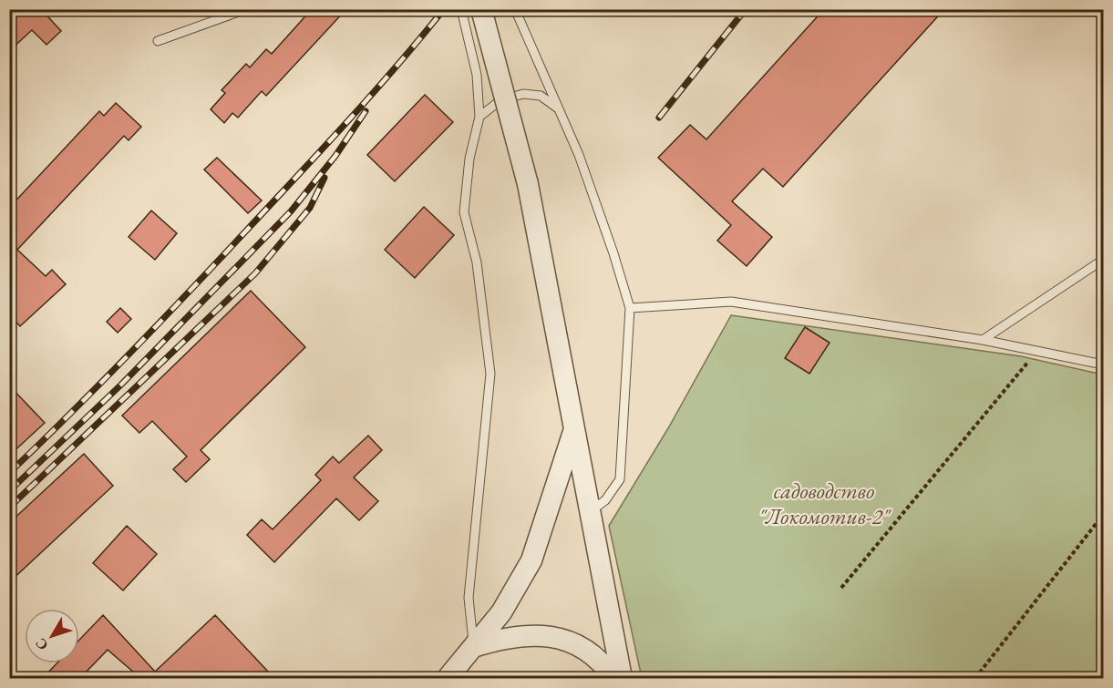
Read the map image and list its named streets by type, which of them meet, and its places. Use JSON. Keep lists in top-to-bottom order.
{
  "parks": ["садоводство \"Локомотив-2\""],
  "north": "bottom left"
}
